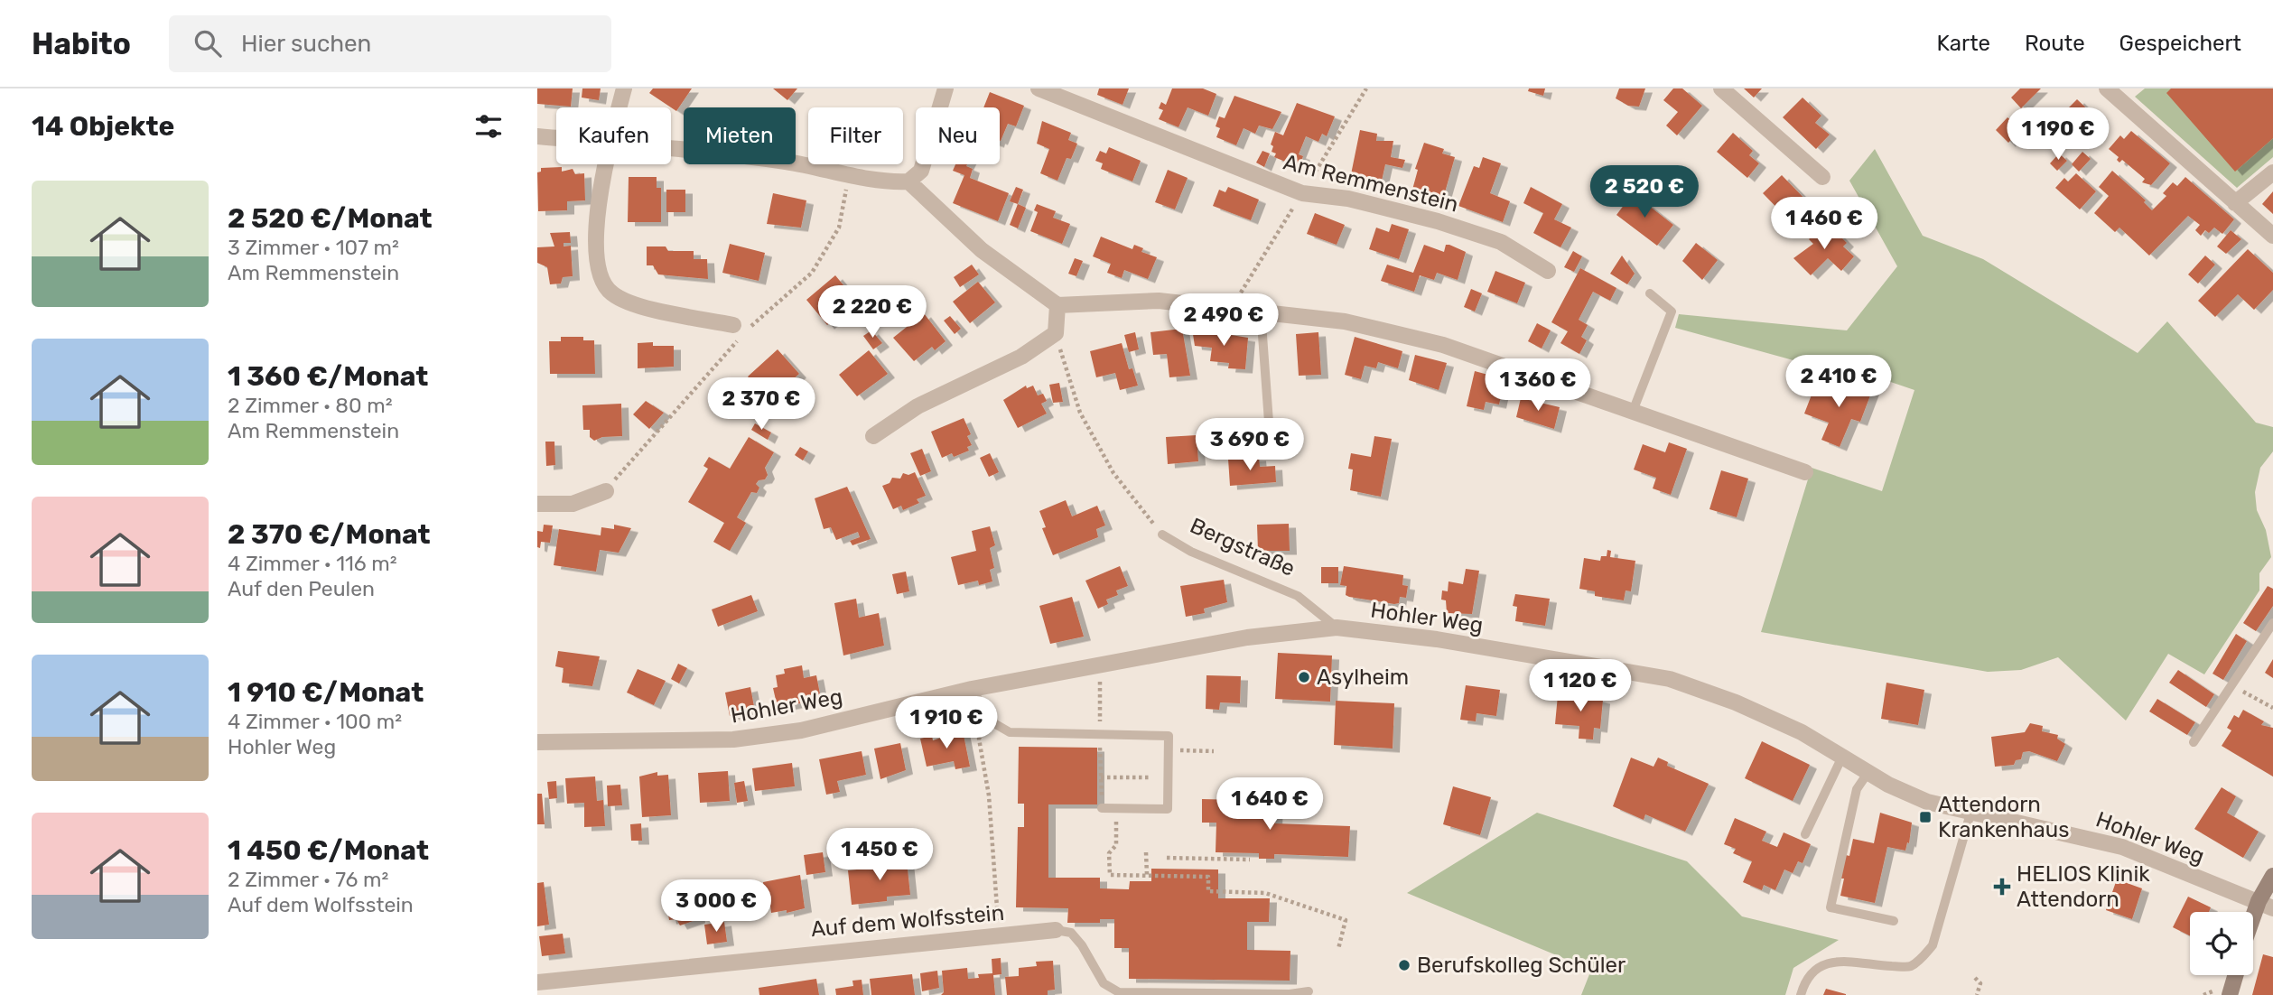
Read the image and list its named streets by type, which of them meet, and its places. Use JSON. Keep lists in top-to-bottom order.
{
  "streets": {
    "street": ["Am Remmenstein", "Hohler Weg", "Auf dem Wolfsstein"],
    "lane": ["Bergstraße"]
  },
  "crossings": [
    ["Bergstraße", "Hohler Weg"]
  ],
  "places": {
    "other": ["Asylheim", "Berufskolleg Schüler"],
    "transit": ["Attendorn Krankenhaus"],
    "health": ["HELIOS Klinik Attendorn"]
  },
  "page": {
    "header": "Habito",
    "search": "Hier suchen",
    "nav": ["Karte", "Route", "Gespeichert"],
    "heading": "14 Objekte",
    "price": [
      "1 190 €",
      "2 520 €",
      "1 460 €",
      "2 220 €",
      "2 490 €",
      "2 410 €",
      "1 360 €",
      "2 370 €",
      "3 690 €",
      "1 120 €",
      "1 910 €",
      "1 640 €",
      "1 450 €",
      "3 000 €"
    ],
    "chip": [
      "Kaufen",
      "Mieten",
      "Filter",
      "Neu"
    ],
    "list": [
      {
        "name": "2 520 €/Monat",
        "note": "3 Zimmer · 107 m² · Am Remmenstein"
      },
      {
        "name": "1 360 €/Monat",
        "note": "2 Zimmer · 80 m² · Am Remmenstein"
      },
      {
        "name": "2 370 €/Monat",
        "note": "4 Zimmer · 116 m² · Auf den Peulen"
      },
      {
        "name": "1 910 €/Monat",
        "note": "4 Zimmer · 100 m² · Hohler Weg"
      },
      {
        "name": "1 450 €/Monat",
        "note": "2 Zimmer · 76 m² · Auf dem Wolfsstein"
      }
    ]
  }
}
